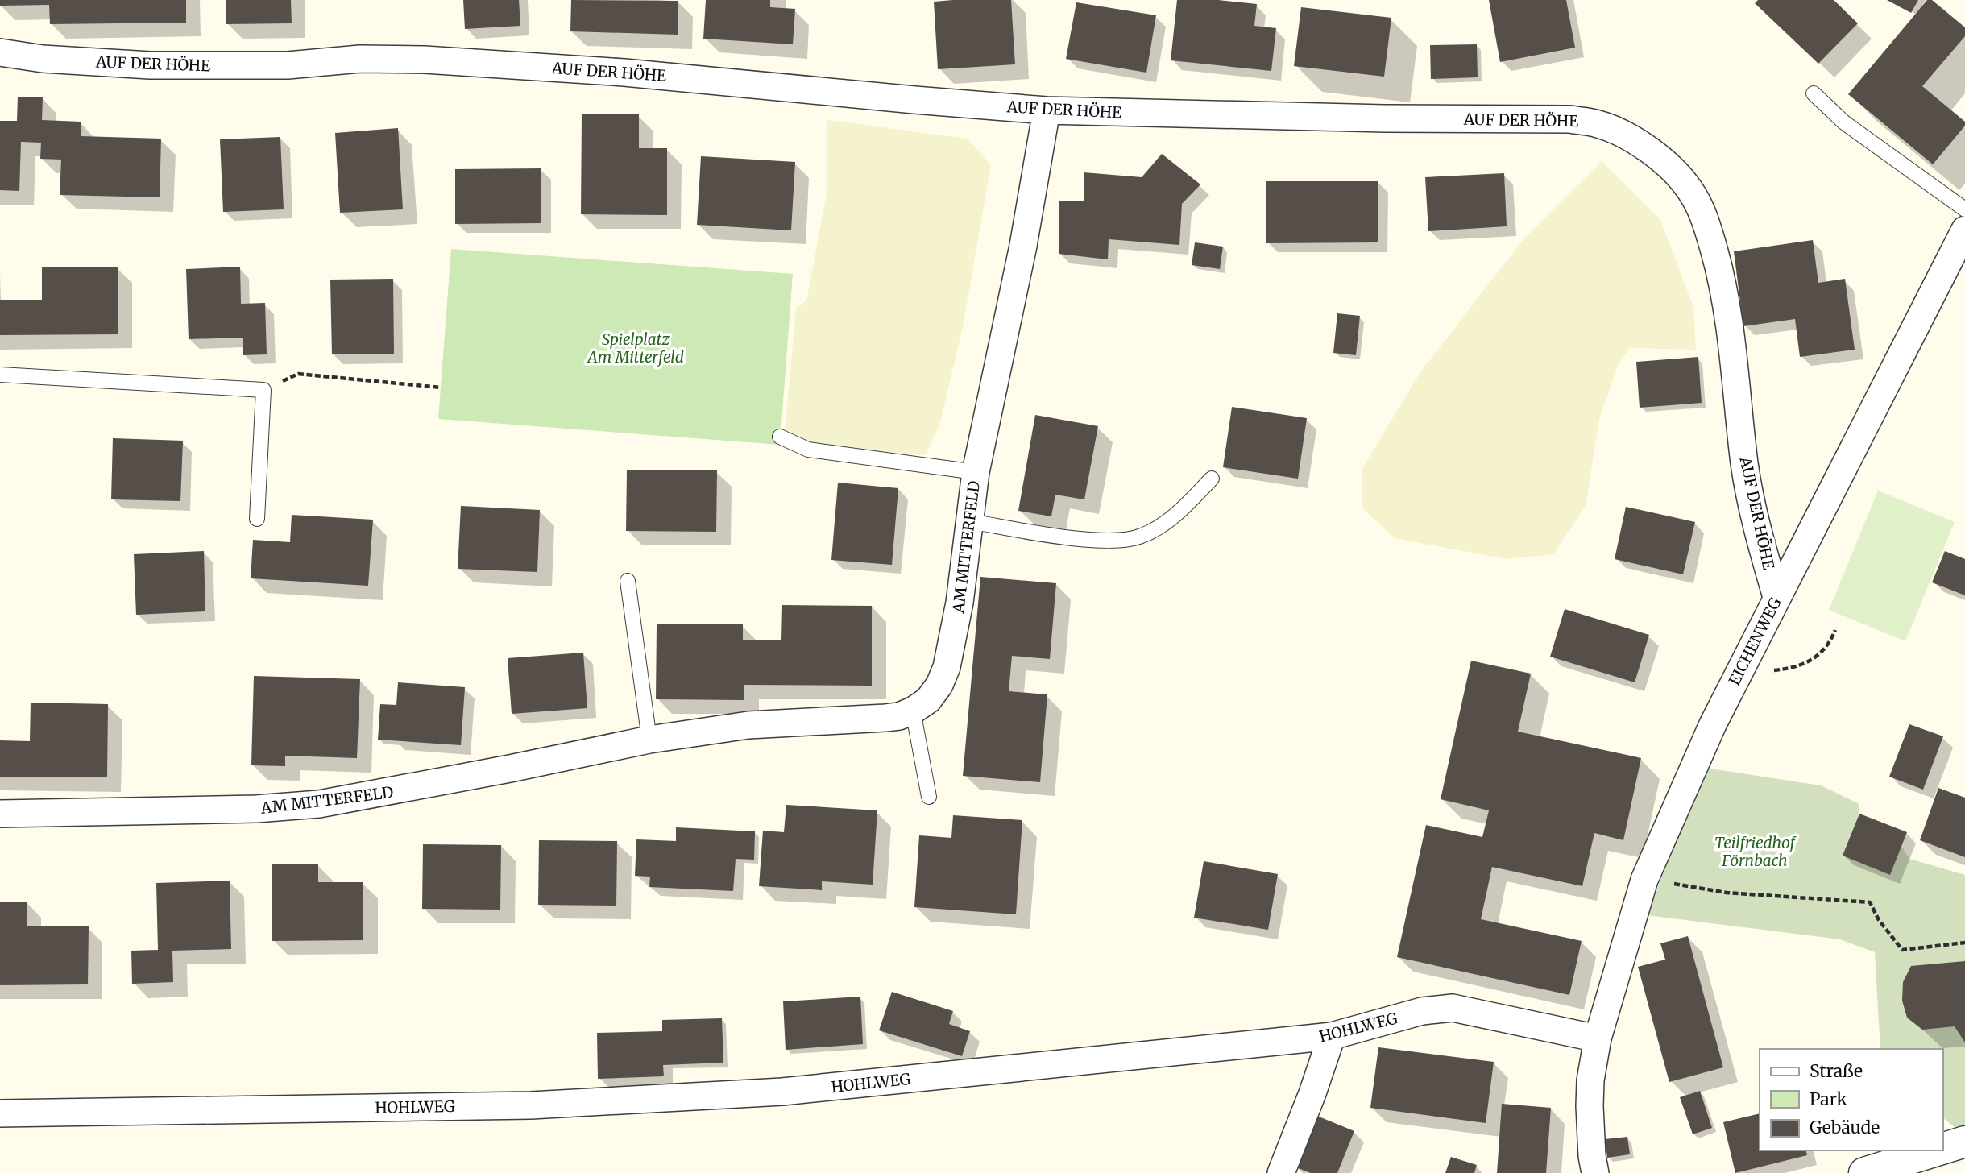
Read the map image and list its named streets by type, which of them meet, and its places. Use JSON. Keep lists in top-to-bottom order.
{
  "streets": {
    "street": [
      "AUF DER HÖHE",
      "AM MITTERFELD",
      "EICHENWEG",
      "HOHLWEG"
    ]
  },
  "crossings": [
    ["AUF DER HÖHE", "AM MITTERFELD"],
    ["AUF DER HÖHE", "EICHENWEG"],
    ["EICHENWEG", "HOHLWEG"]
  ],
  "parks": ["Spielplatz Am Mitterfeld", "Teilfriedhof Förnbach"],
  "legend": ["Straße", "Park", "Gebäude"]
}
